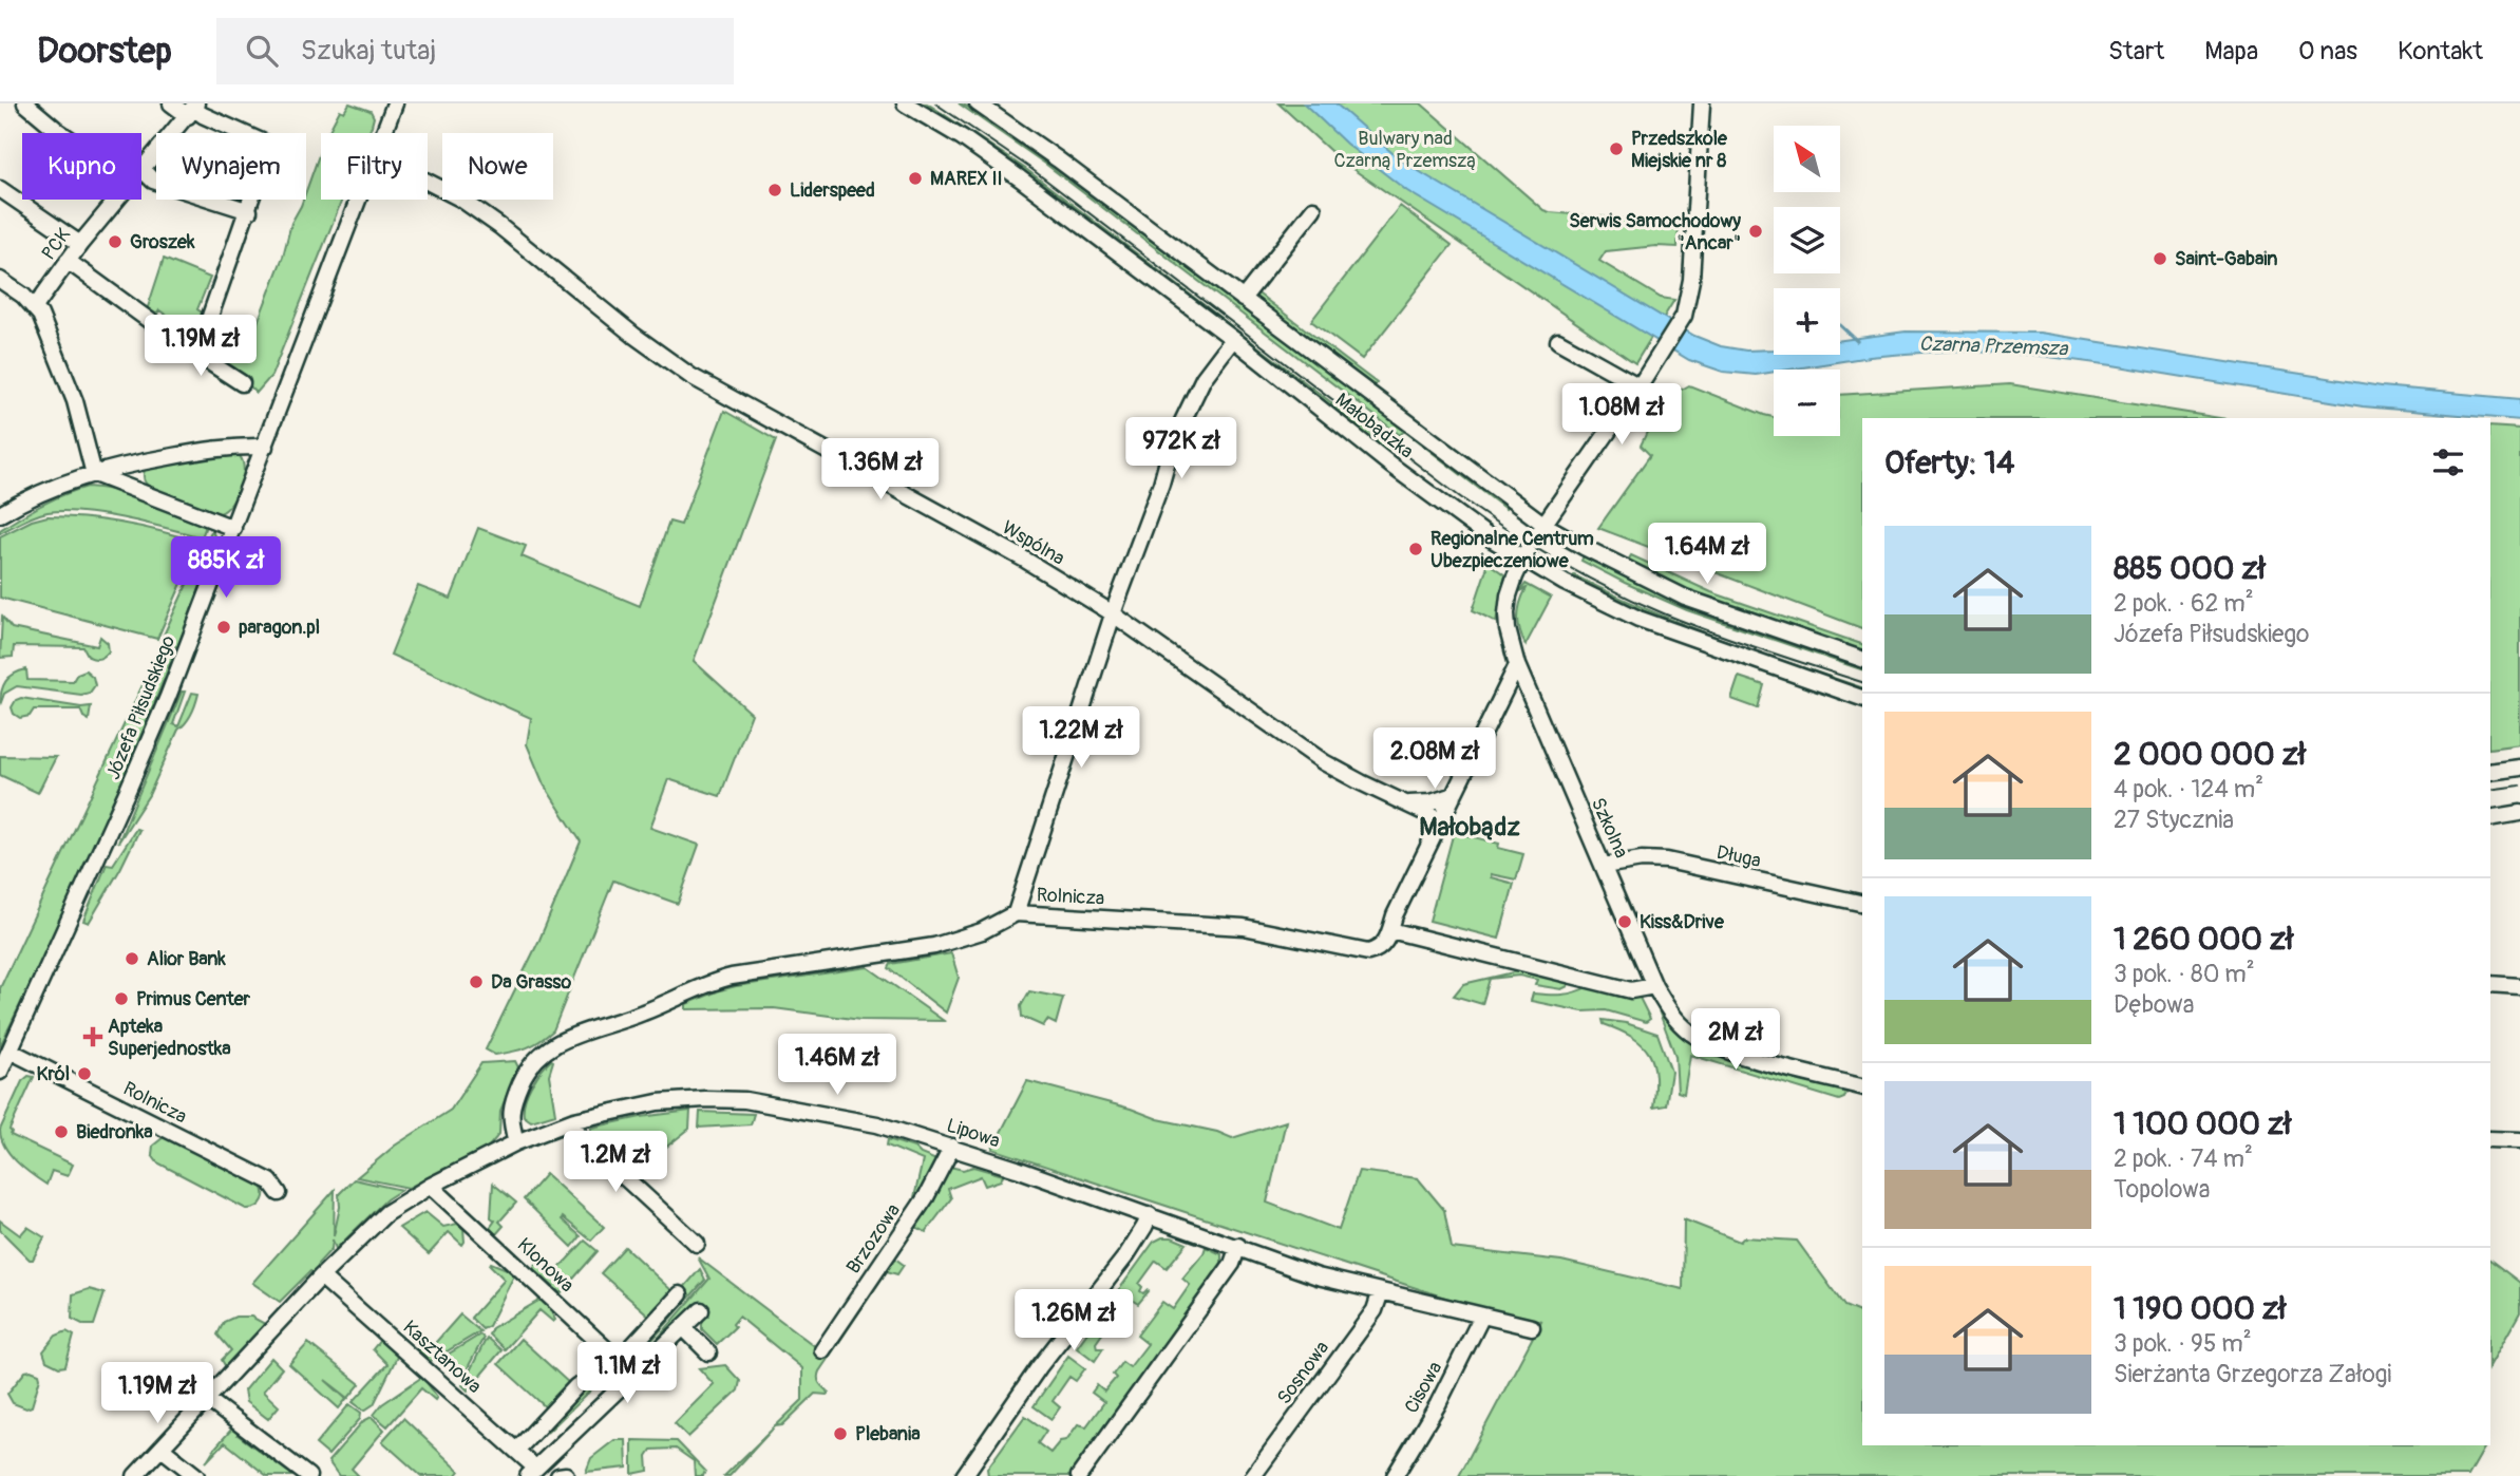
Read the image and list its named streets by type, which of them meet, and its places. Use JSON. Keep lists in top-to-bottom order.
{
  "streets": {
    "street": [
      "PCK",
      "Małobądzka",
      "Wspólna",
      "Józefa Piłsudskiego",
      "Szkolna",
      "Długa",
      "Rolnicza",
      "Lipowa",
      "Brzozowa",
      "Klonowa",
      "Kasztanowa",
      "Sosnowa",
      "Cisowa"
    ]
  },
  "crossings": [
    ["Małobądzka", "Szkolna"],
    ["Józefa Piłsudskiego", "Rolnicza"],
    ["Szkolna", "Długa"],
    ["Rolnicza", "Lipowa"],
    ["Lipowa", "Brzozowa"],
    ["Lipowa", "Klonowa"],
    ["Lipowa", "Kasztanowa"],
    ["Lipowa", "Sosnowa"],
    ["Lipowa", "Cisowa"]
  ],
  "districts": ["Małobądz"],
  "water": ["Czarna Przemsza"],
  "parks": ["Bulwary nad Czarną Przemszą"],
  "places": {
    "other": [
      "Przedszkole Miejskie nr 8",
      "MAREX II",
      "Liderspeed",
      "Serwis Samochodowy \"Ancar\"",
      "Groszek",
      "Saint-Gabain",
      "Regionalne Centrum Ubezpieczeniowe",
      "paragon.pl",
      "Kiss&Drive",
      "Alior Bank",
      "Da Grasso",
      "Primus Center",
      "Król",
      "Biedronka",
      "Plebania"
    ],
    "health": ["Apteka Superjednostka"]
  },
  "north": "top left",
  "page": {
    "header": "Doorstep",
    "search": "Szukaj tutaj",
    "nav": [
      "Start",
      "Mapa",
      "O nas",
      "Kontakt"
    ],
    "map_buttons": ["+", "−"],
    "chip": [
      "Kupno",
      "Wynajem",
      "Filtry",
      "Nowe"
    ],
    "price": [
      "1.19M zł",
      "1.08M zł",
      "972K zł",
      "1.36M zł",
      "1.64M zł",
      "885K zł",
      "1.22M zł",
      "2.08M zł",
      "2M zł",
      "1.46M zł",
      "1.2M zł",
      "1.26M zł",
      "1.1M zł",
      "1.19M zł"
    ],
    "heading": "Oferty: 14",
    "list": [
      {
        "name": "885 000 zł",
        "note": "2 pok. · 62 m² · Józefa Piłsudskiego"
      },
      {
        "name": "2 000 000 zł",
        "note": "4 pok. · 124 m² · 27 Stycznia"
      },
      {
        "name": "1 260 000 zł",
        "note": "3 pok. · 80 m² · Dębowa"
      },
      {
        "name": "1 100 000 zł",
        "note": "2 pok. · 74 m² · Topolowa"
      },
      {
        "name": "1 190 000 zł",
        "note": "3 pok. · 95 m² · Sierżanta Grzegorza Załogi"
      }
    ]
  }
}
